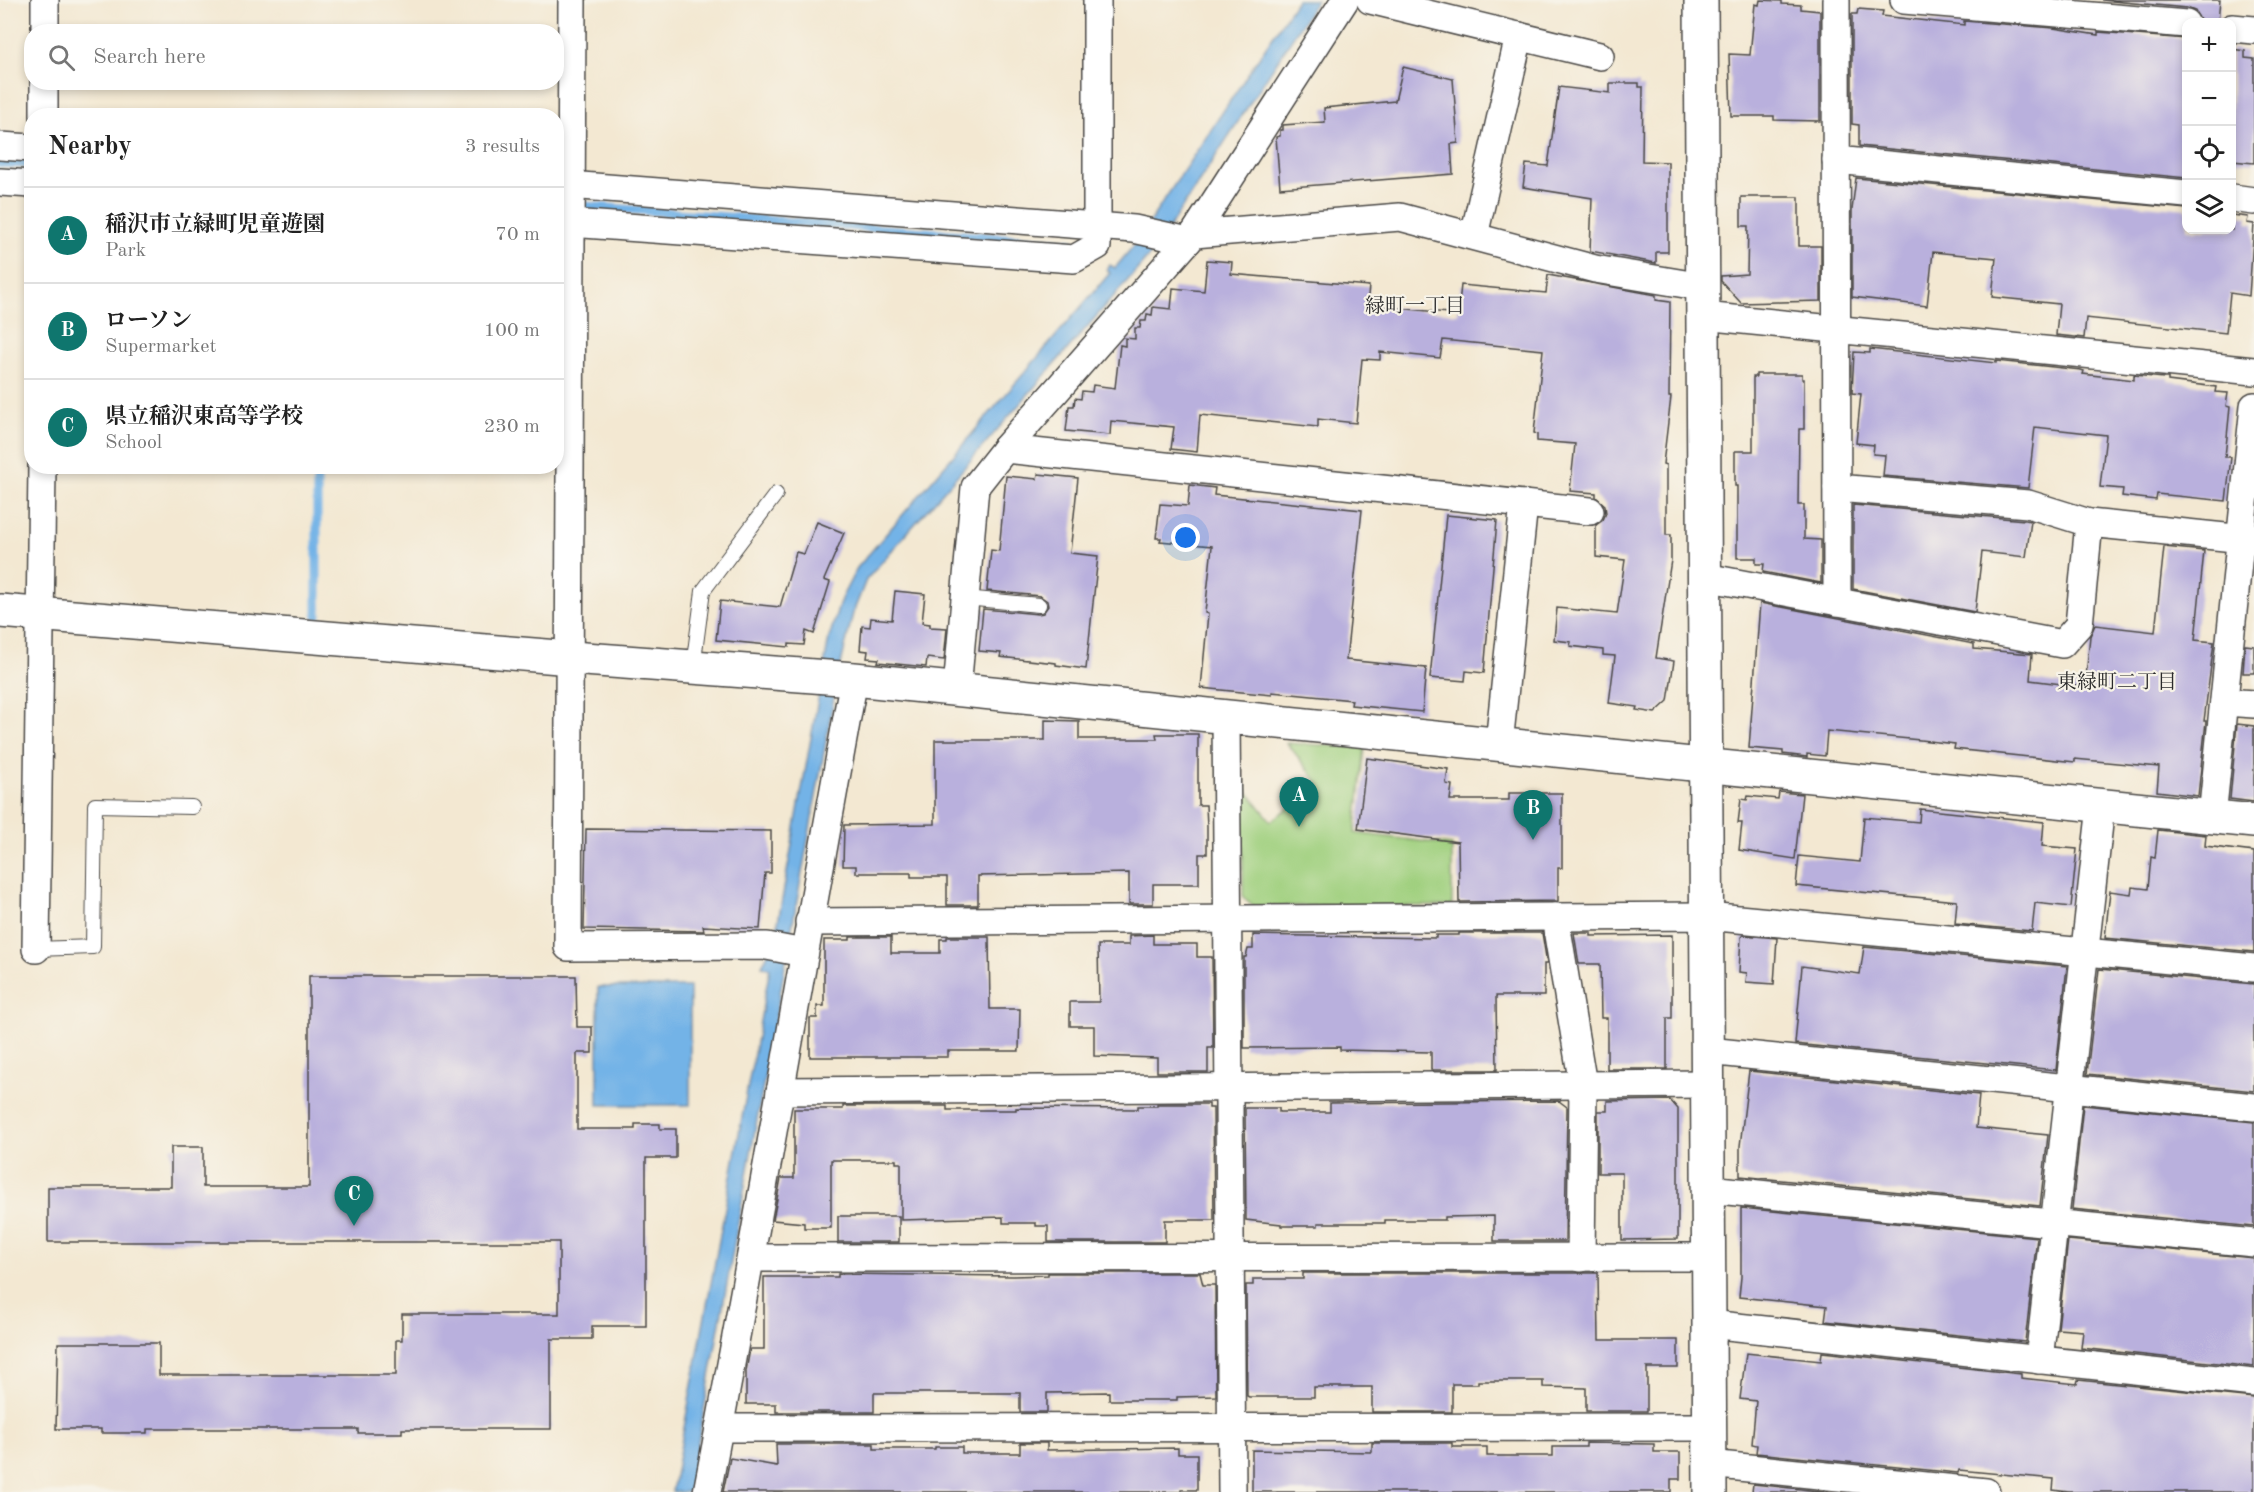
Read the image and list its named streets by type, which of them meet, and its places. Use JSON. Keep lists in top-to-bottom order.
{
  "districts": ["緑町一丁目", "東緑町二丁目"],
  "page": {
    "map_buttons": ["+", "−"],
    "search": "Search here",
    "heading": ["Nearby", "3 results"],
    "list": [
      {
        "mark": "A",
        "name": "稲沢市立緑町児童遊園",
        "note": "Park",
        "value": "70 m"
      },
      {
        "mark": "B",
        "name": "ローソン",
        "note": "Supermarket",
        "value": "100 m"
      },
      {
        "mark": "C",
        "name": "県立稲沢東高等学校",
        "note": "School",
        "value": "230 m"
      }
    ],
    "pins": ["A", "B", "C"]
  }
}
